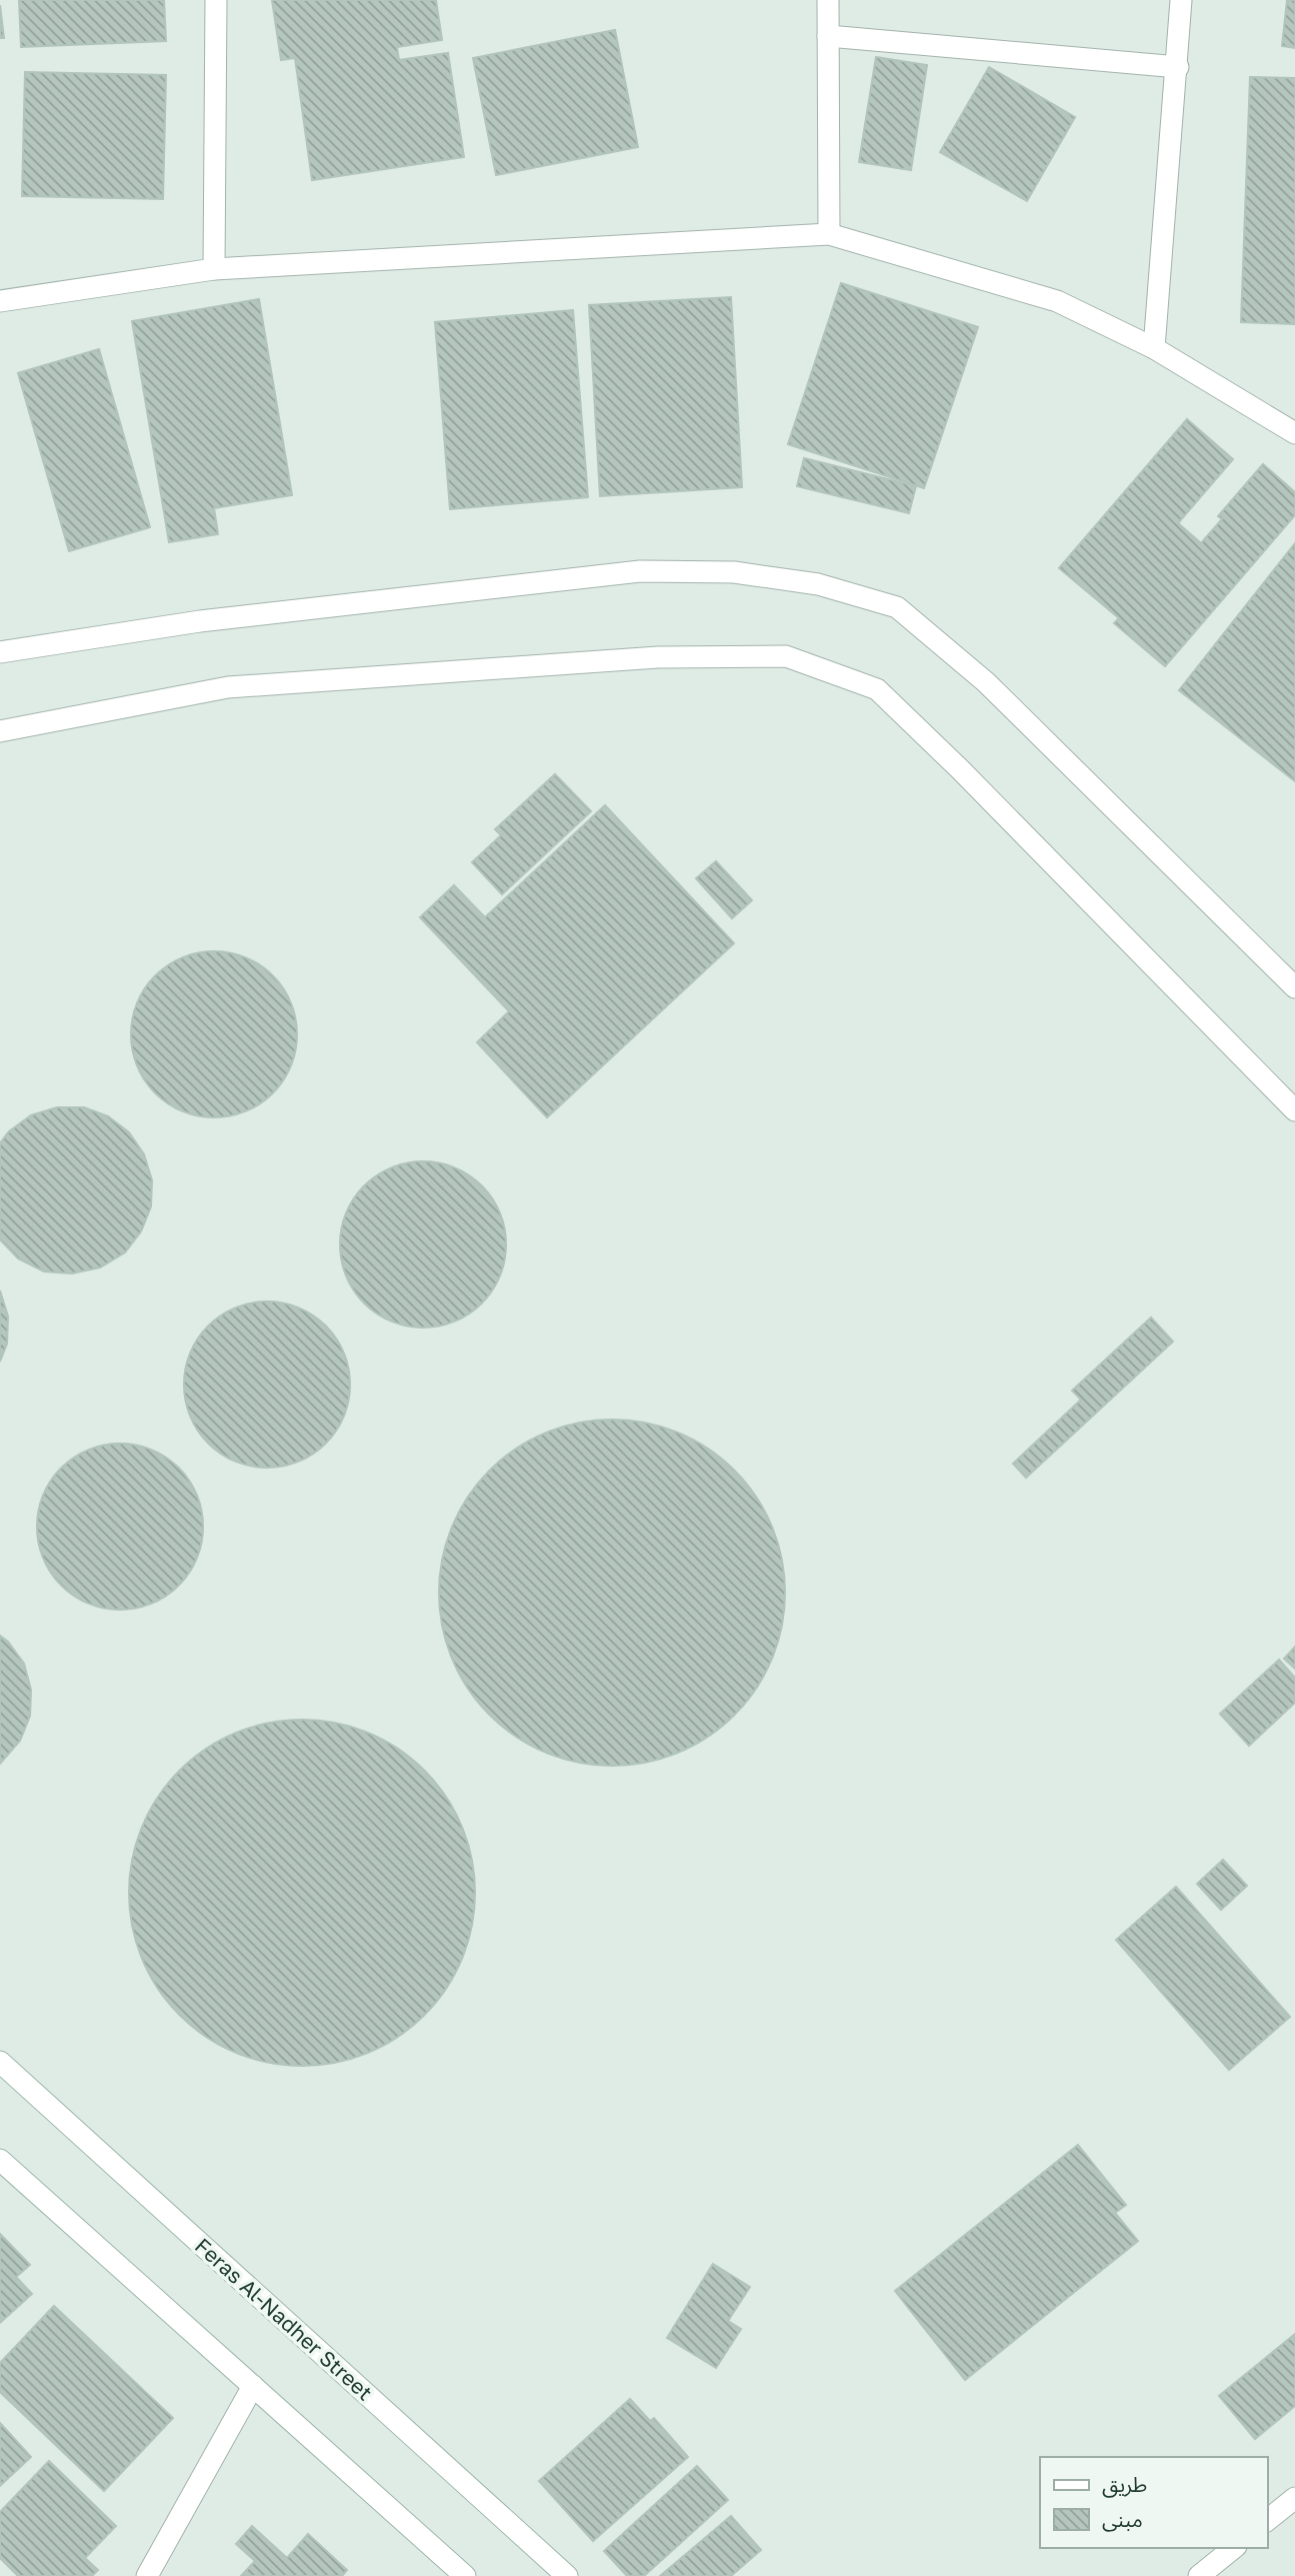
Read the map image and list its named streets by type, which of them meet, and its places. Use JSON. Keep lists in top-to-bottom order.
{
  "streets": {
    "street": ["Feras Al-Nadher Street"]
  },
  "legend": ["طريق", "مبنى"]
}
